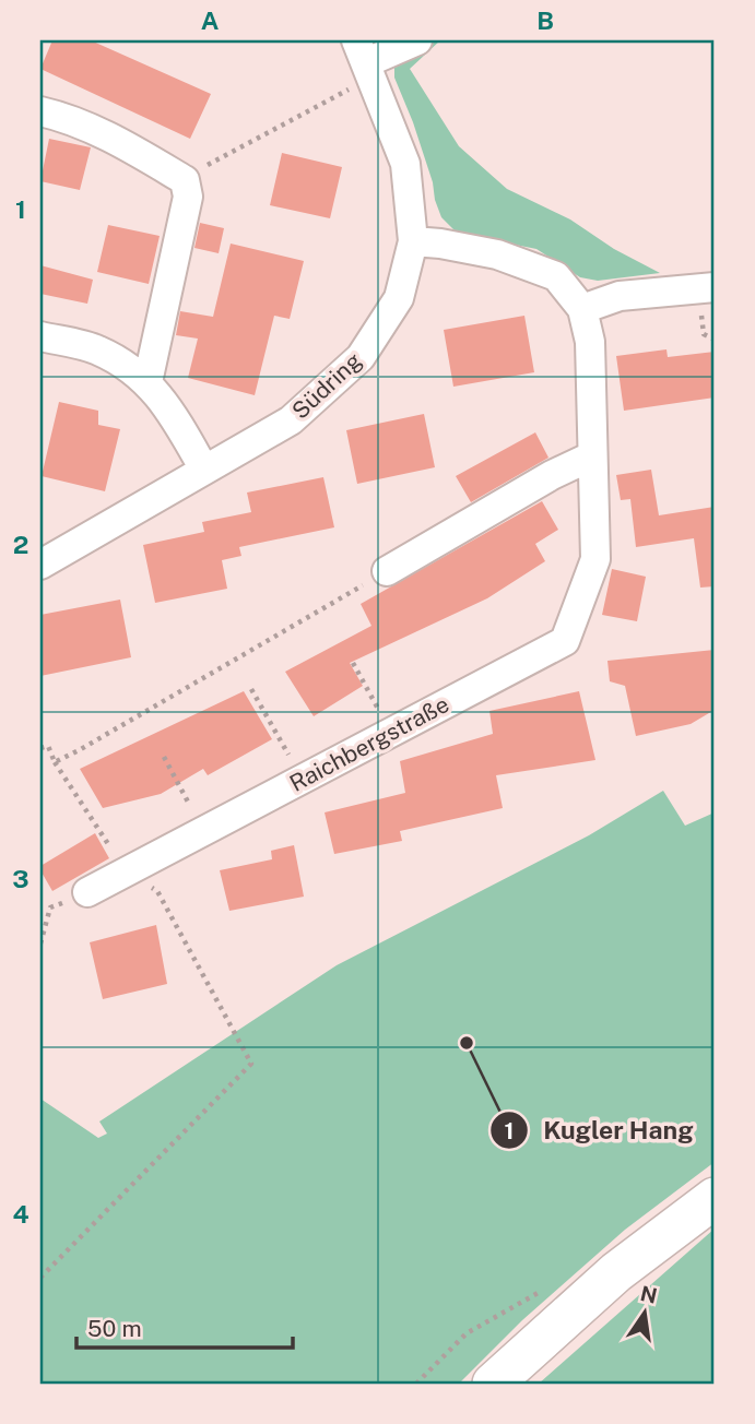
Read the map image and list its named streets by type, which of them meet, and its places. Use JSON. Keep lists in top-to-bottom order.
{
  "streets": {
    "street": ["Südring", "Raichbergstraße"]
  },
  "places": ["Kugler Hang"],
  "scale_bar": "50 m",
  "north": "top",
  "grid": {
    "columns": ["A", "B"],
    "rows": [
      "1",
      "2",
      "3",
      "4"
    ]
  }
}
